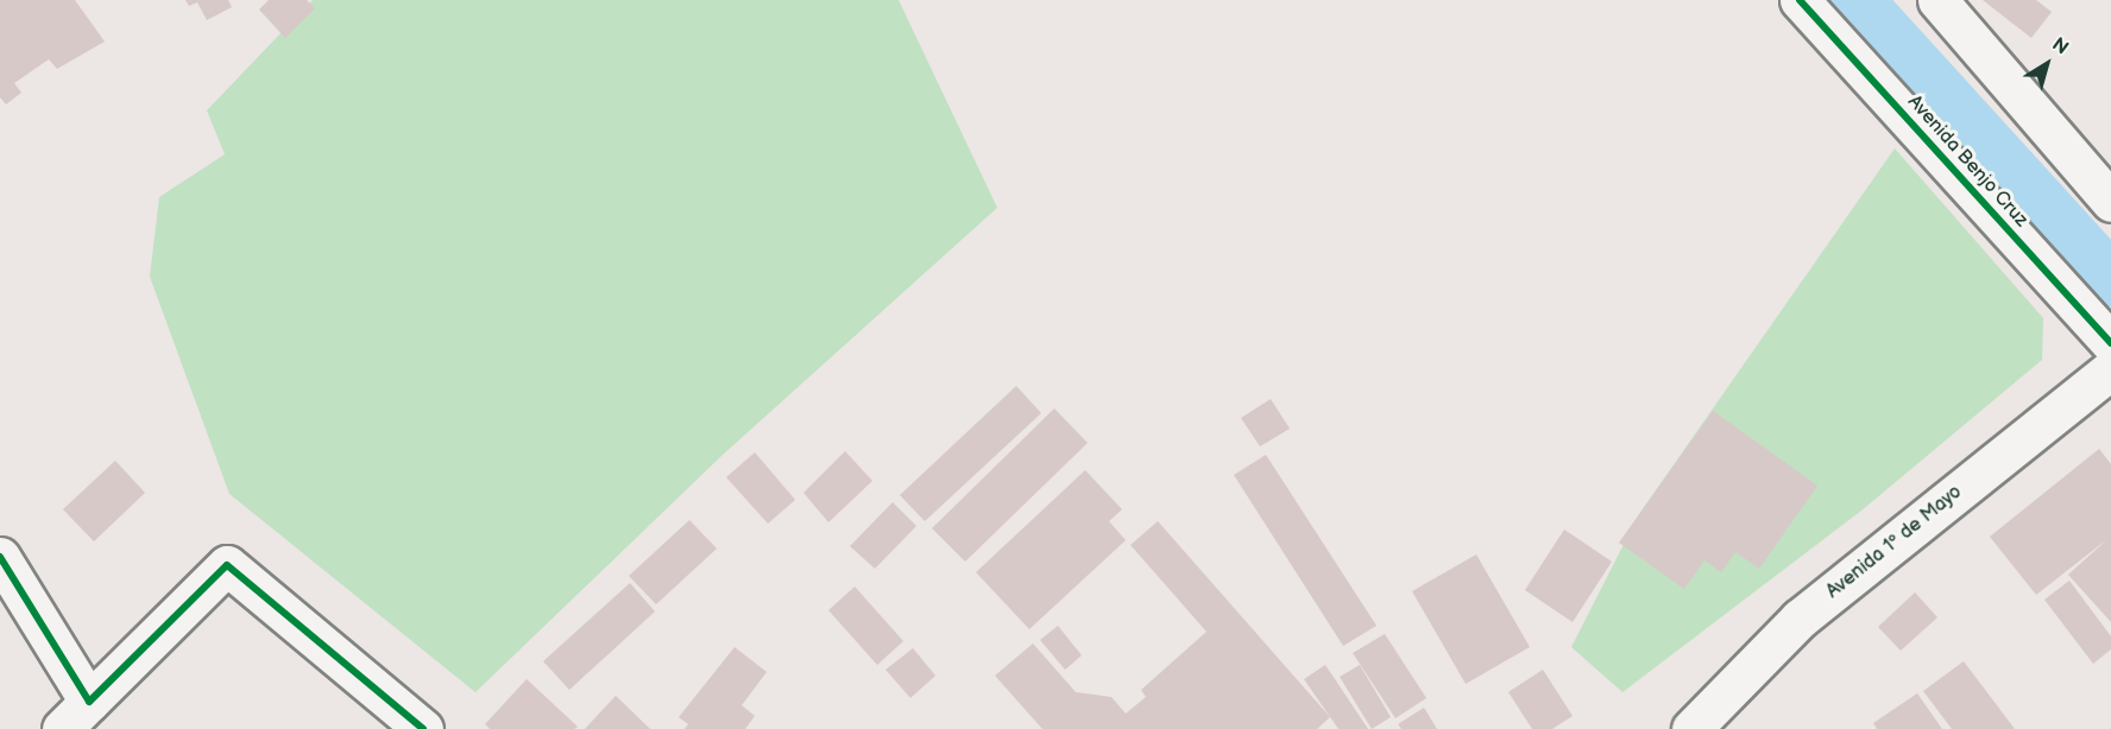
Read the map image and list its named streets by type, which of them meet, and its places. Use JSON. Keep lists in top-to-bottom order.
{
  "streets": {
    "street": ["Avenida Benjo Cruz", "Avenida 1º de Mayo"]
  },
  "north": "top right"
}
